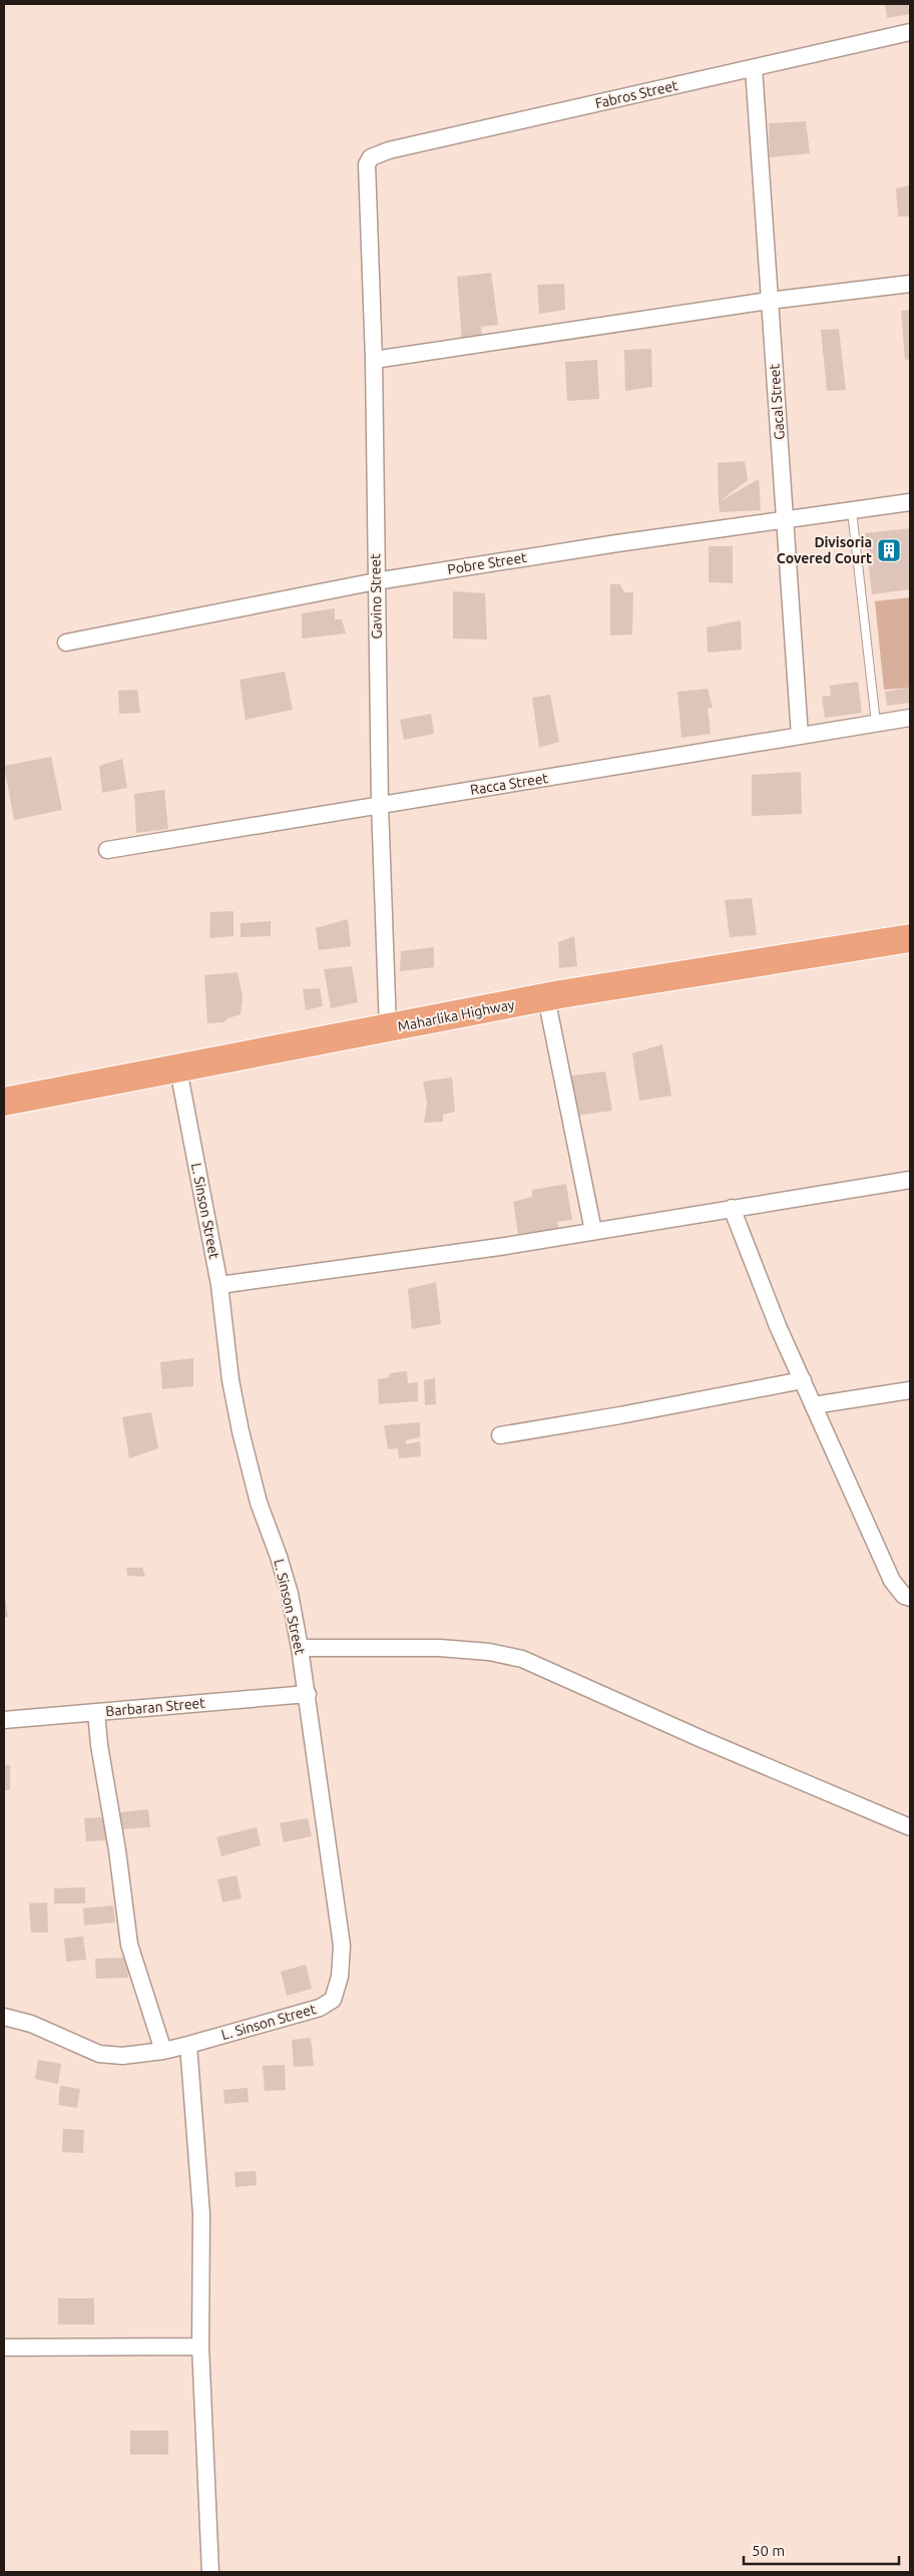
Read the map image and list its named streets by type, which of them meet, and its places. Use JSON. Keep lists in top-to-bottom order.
{
  "streets": {
    "highway": ["Maharlika Highway"],
    "street": [
      "Fabros Street",
      "Gacal Street",
      "Pobre Street",
      "Gavino Street",
      "Racca Street",
      "L. Sinson Street",
      "Barbaran Street"
    ]
  },
  "crossings": [
    ["Fabros Street", "Gacal Street"],
    ["Fabros Street", "Gavino Street"],
    ["Gacal Street", "Pobre Street"],
    ["Gacal Street", "Racca Street"],
    ["Pobre Street", "Gavino Street"],
    ["Gavino Street", "Racca Street"],
    ["Gavino Street", "Maharlika Highway"],
    ["Maharlika Highway", "L. Sinson Street"],
    ["L. Sinson Street", "Barbaran Street"]
  ],
  "places": {
    "building": ["Divisoria Covered Court"]
  },
  "scale_bar": "50 m"
}
